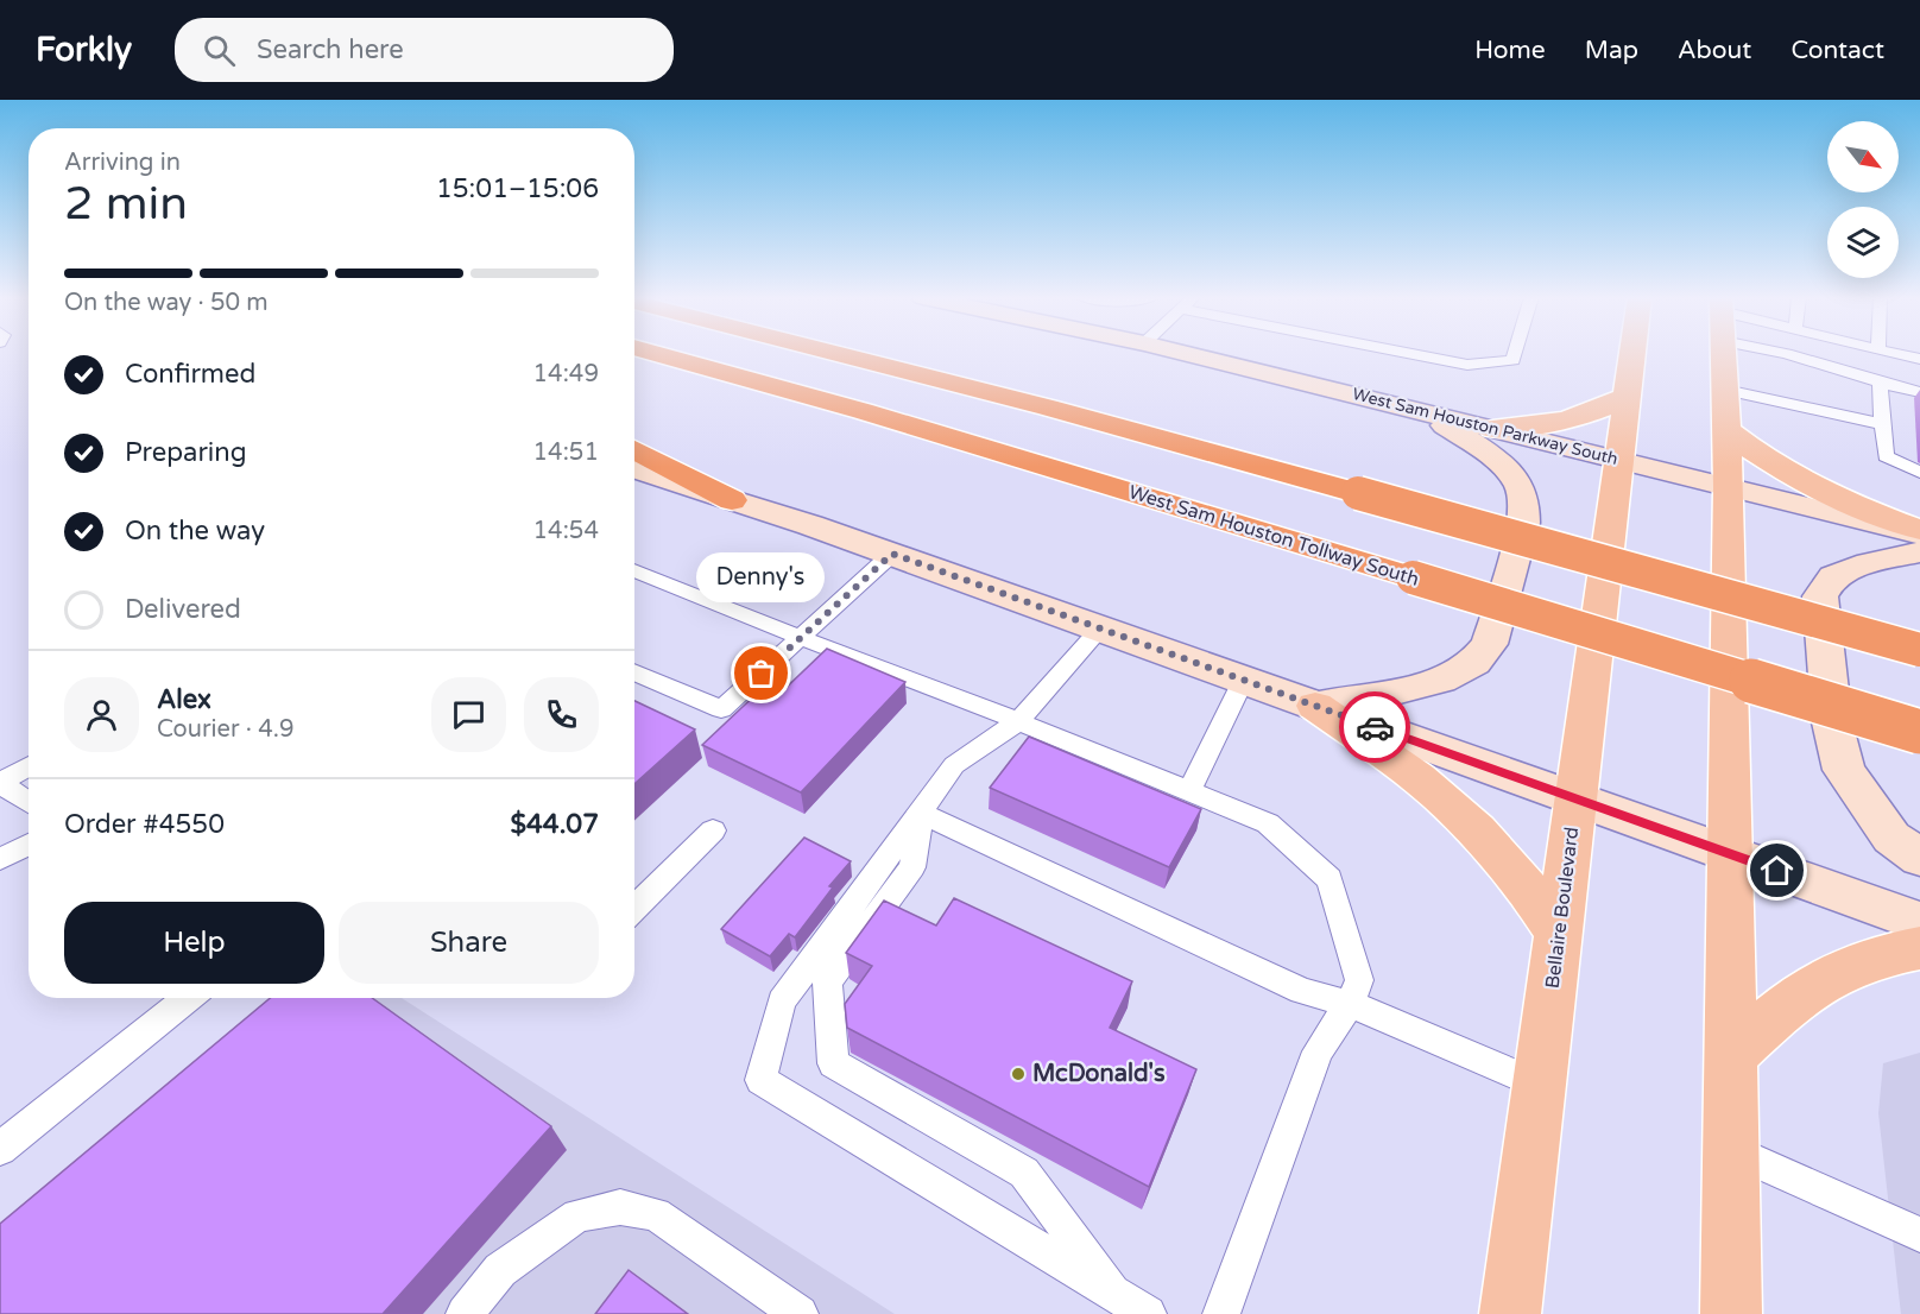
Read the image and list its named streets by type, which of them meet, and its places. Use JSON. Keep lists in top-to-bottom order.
{
  "streets": {
    "highway": ["West Sam Houston Tollway South"],
    "main road": ["West Sam Houston Parkway South", "Bellaire Boulevard"]
  },
  "crossings": [
    ["West Sam Houston Parkway South", "Bellaire Boulevard"]
  ],
  "places": ["Denny's", "McDonald's"],
  "north": "bottom right",
  "page": {
    "header": "Forkly",
    "search": "Search here",
    "nav": [
      "Home",
      "Map",
      "About",
      "Contact"
    ],
    "heading": ["2 min", "Arriving in", "15:01–15:06"],
    "panel": [
      "Alex",
      "Courier · 4.9",
      "Order #4550",
      "$44.07"
    ],
    "bar": "On the way · 50 m",
    "list": [
      ["Confirmed", "14:49"],
      ["Preparing", "14:51"],
      ["On the way", "14:54"],
      "Delivered"
    ],
    "bubble": "Denny's",
    "buttons": ["Help", "Share"]
  }
}
